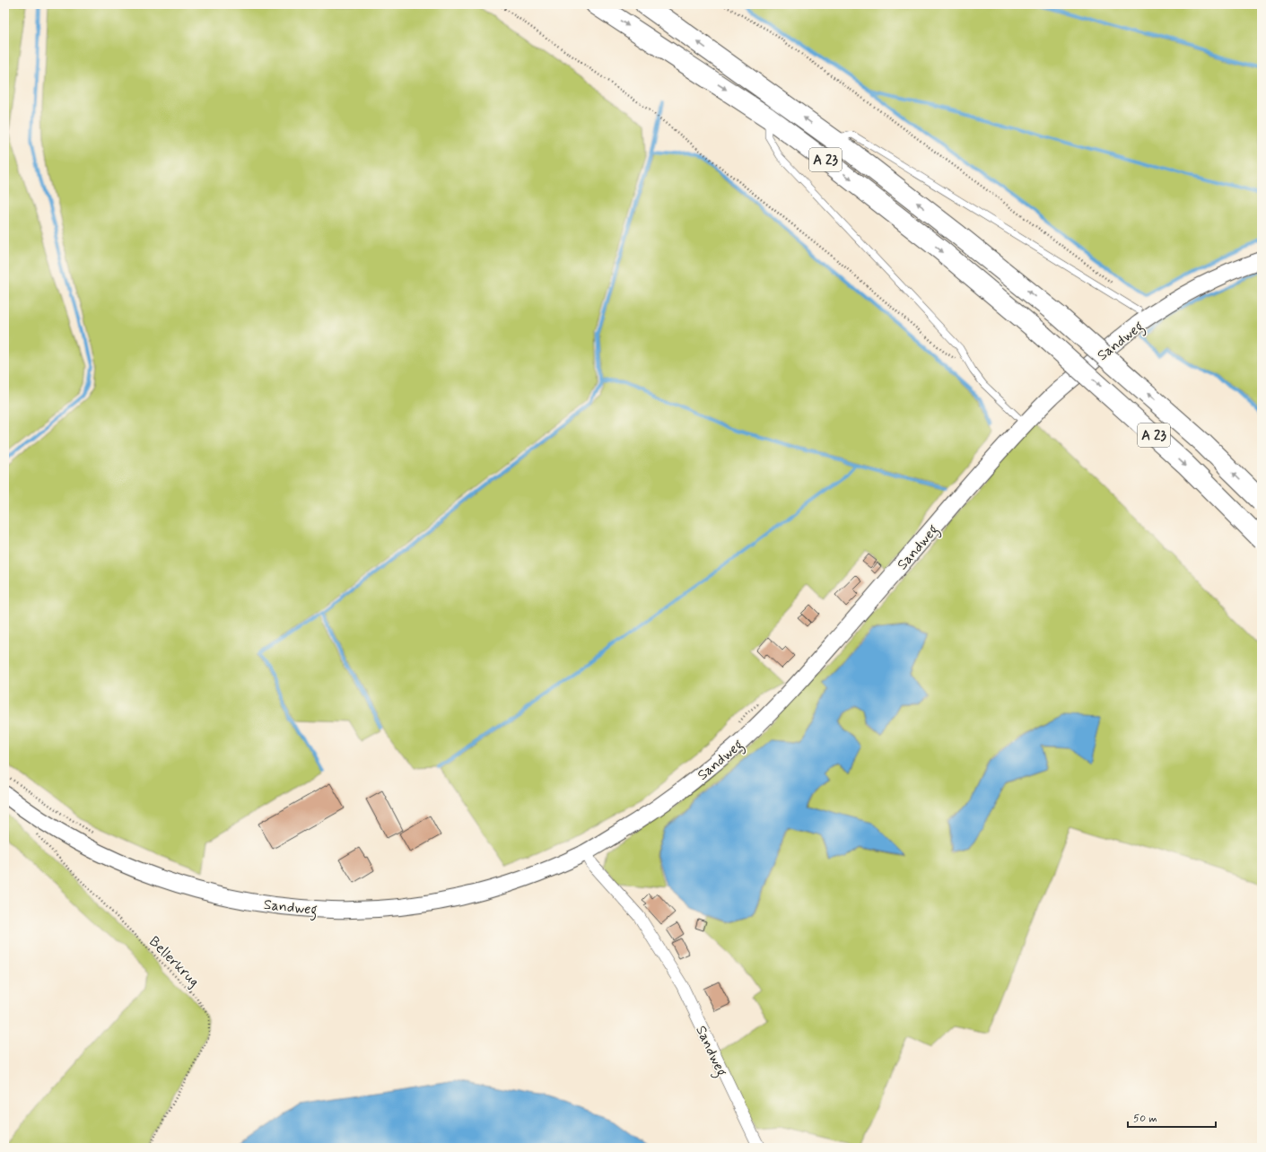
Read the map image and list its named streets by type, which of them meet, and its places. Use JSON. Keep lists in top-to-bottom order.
{
  "streets": {
    "highway": ["A 23"],
    "street": ["Sandweg"],
    "path": ["Bellerkrug"]
  },
  "crossings": [
    ["Sandweg", "Bellerkrug"]
  ],
  "scale_bar": "50 m"
}
